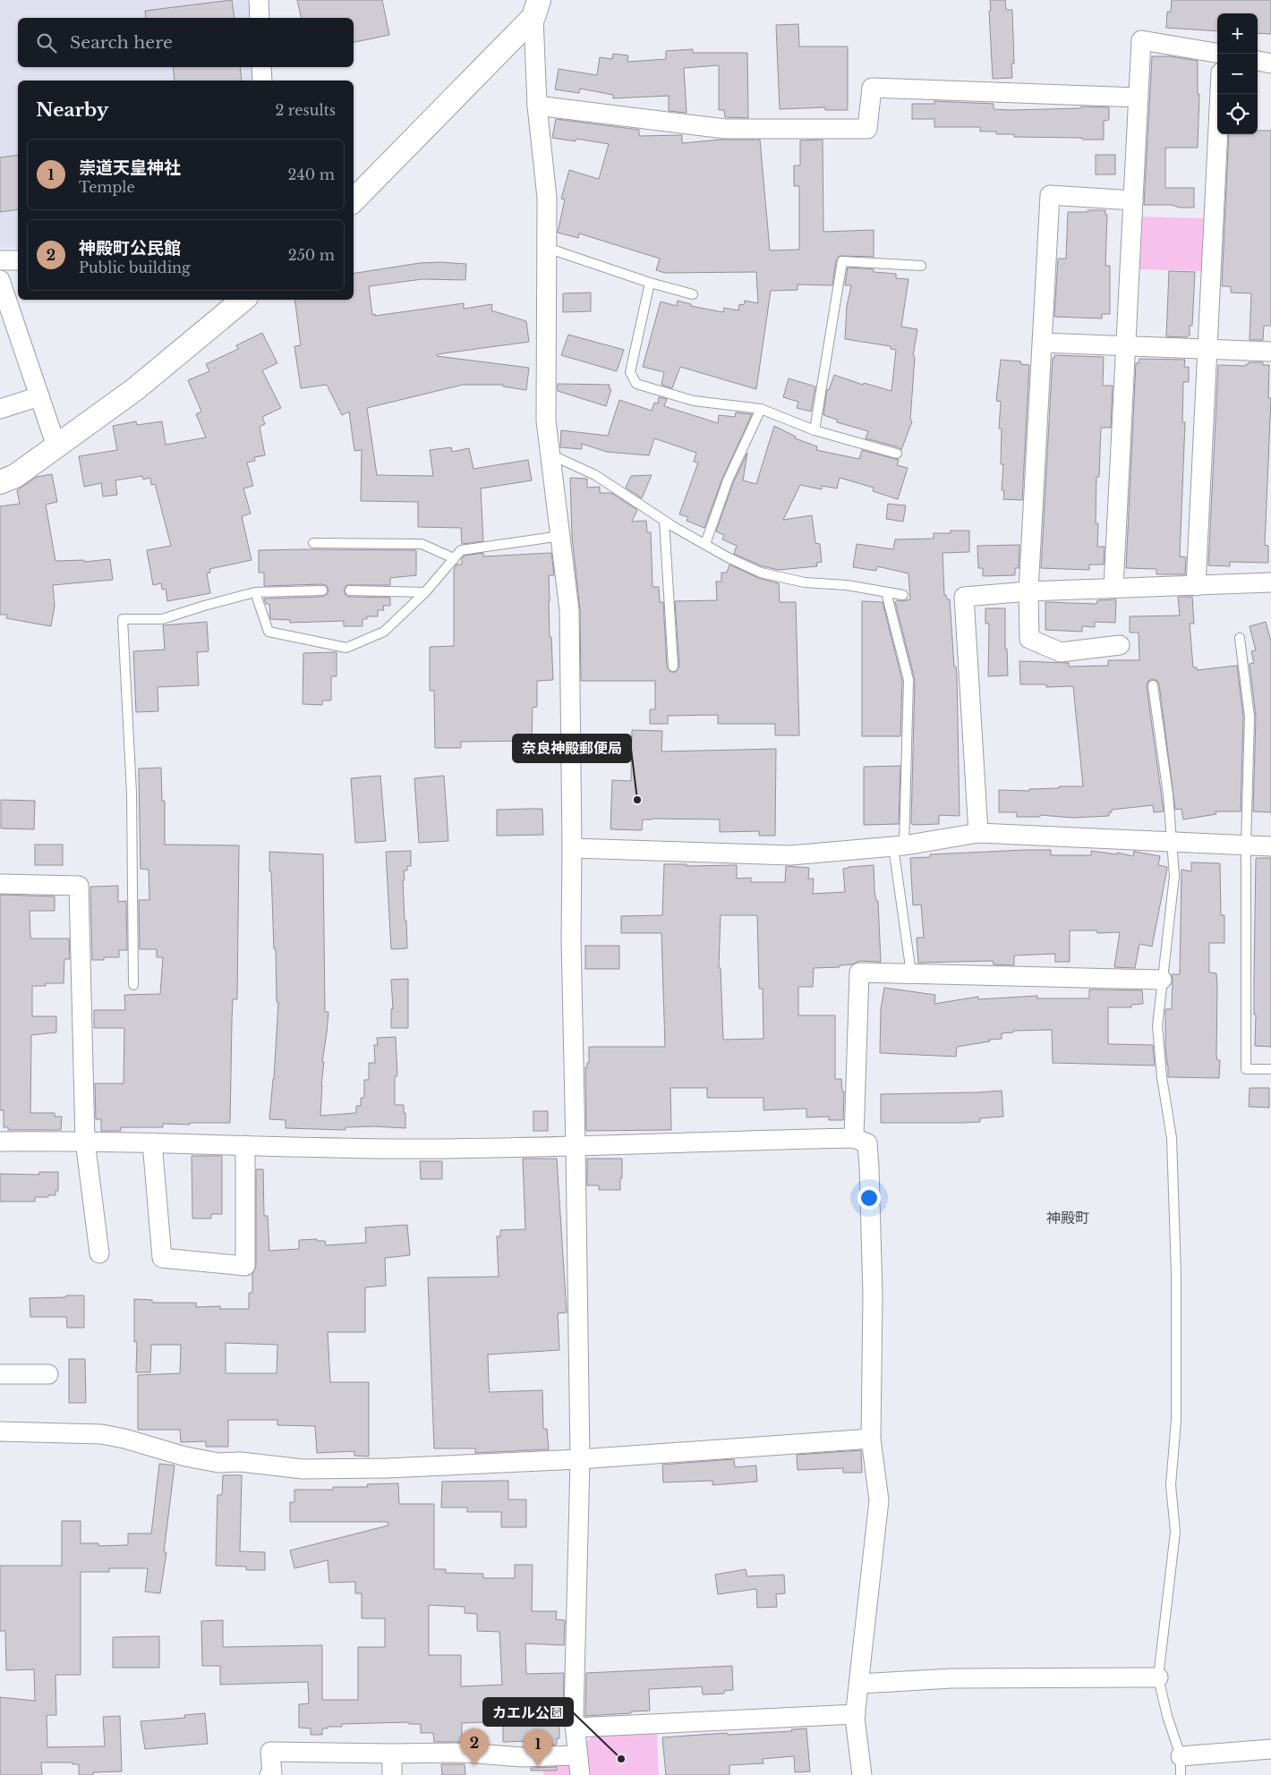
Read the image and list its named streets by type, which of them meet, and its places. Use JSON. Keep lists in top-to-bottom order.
{
  "districts": ["神殿町"],
  "places": ["奈良神殿郵便局", "カエル公園"],
  "page": {
    "map_buttons": ["+", "−"],
    "search": "Search here",
    "heading": ["Nearby", "2 results"],
    "list": [
      {
        "mark": "1",
        "name": "崇道天皇神社",
        "note": "Temple",
        "value": "240 m"
      },
      {
        "mark": "2",
        "name": "神殿町公民館",
        "note": "Public building",
        "value": "250 m"
      }
    ],
    "pins": ["2", "1"]
  }
}
